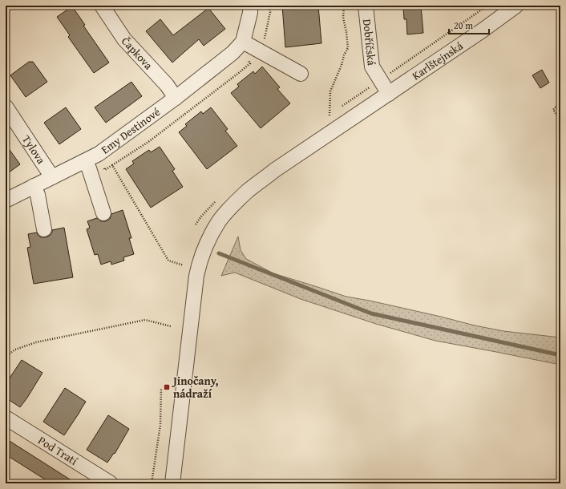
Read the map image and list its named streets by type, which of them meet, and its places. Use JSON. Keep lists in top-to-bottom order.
{
  "streets": {
    "street": [
      "Dobříčská",
      "Čapkova",
      "Karlštejnská",
      "Emy Destinové",
      "Tylova",
      "Pod Tratí"
    ]
  },
  "crossings": [
    ["Dobříčská", "Karlštejnská"],
    ["Čapkova", "Emy Destinové"],
    ["Emy Destinové", "Tylova"]
  ],
  "places": {
    "transit": ["Jinočany, nádraží"]
  },
  "scale_bar": "20 m"
}
